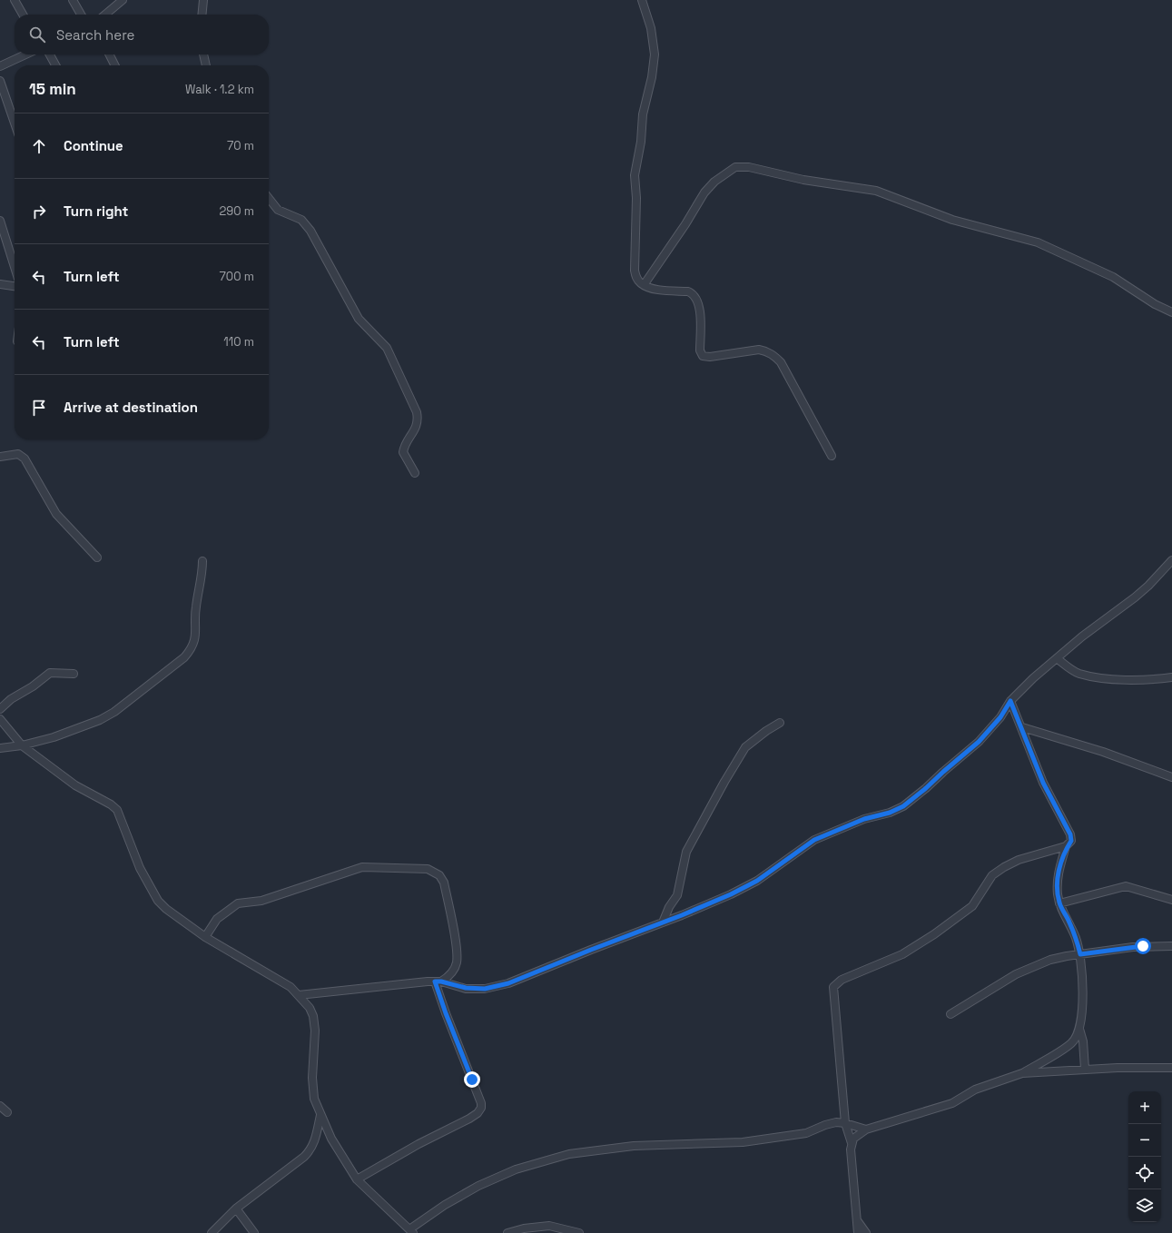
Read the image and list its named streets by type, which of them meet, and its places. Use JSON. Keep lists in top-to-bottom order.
{
  "page": {
    "search": "Search here",
    "heading": ["15 min", "Walk · 1.2 km"],
    "list": [
      ["Continue", "70 m"],
      ["Turn right", "290 m"],
      ["Turn left", "700 m"],
      ["Turn left", "110 m"],
      "Arrive at destination"
    ],
    "map_buttons": ["+", "−"]
  }
}
